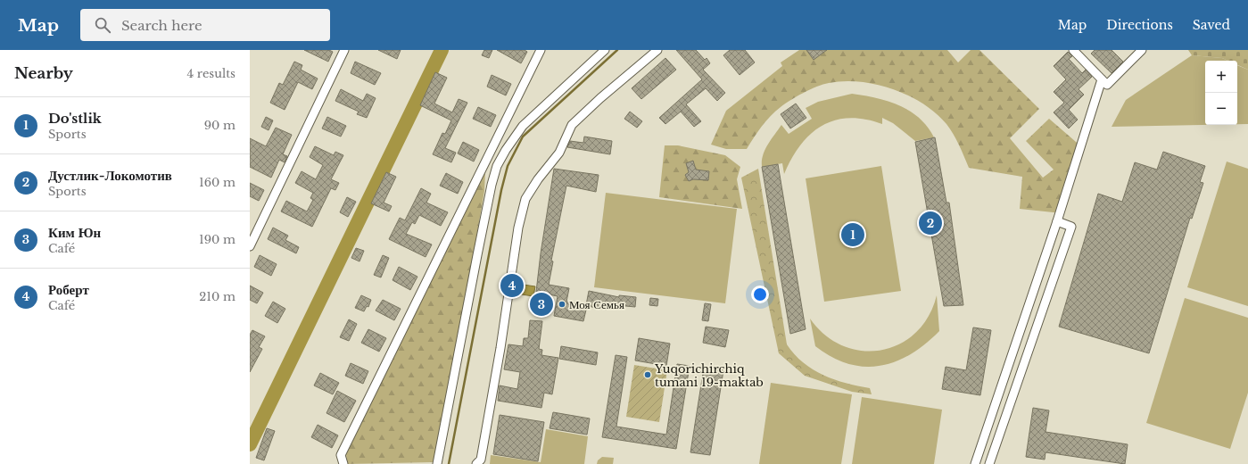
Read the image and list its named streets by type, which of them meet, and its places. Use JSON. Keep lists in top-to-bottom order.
{
  "places": ["Моя Семья", "Yuqorichirchiq tumani 19-maktab"],
  "page": {
    "header": "Map",
    "search": "Search here",
    "nav": ["Map", "Directions", "Saved"],
    "heading": ["Nearby", "4 results"],
    "map_buttons": ["+", "−"],
    "list": [
      {
        "mark": "1",
        "name": "Do'stlik",
        "note": "Sports",
        "value": "90 m"
      },
      {
        "mark": "2",
        "name": "Дустлик-Локомотив",
        "note": "Sports",
        "value": "160 m"
      },
      {
        "mark": "3",
        "name": "Ким Юн",
        "note": "Café",
        "value": "190 m"
      },
      {
        "mark": "4",
        "name": "Роберт",
        "note": "Café",
        "value": "210 m"
      }
    ],
    "pins": [
      "2",
      "1",
      "4",
      "3"
    ]
  }
}
